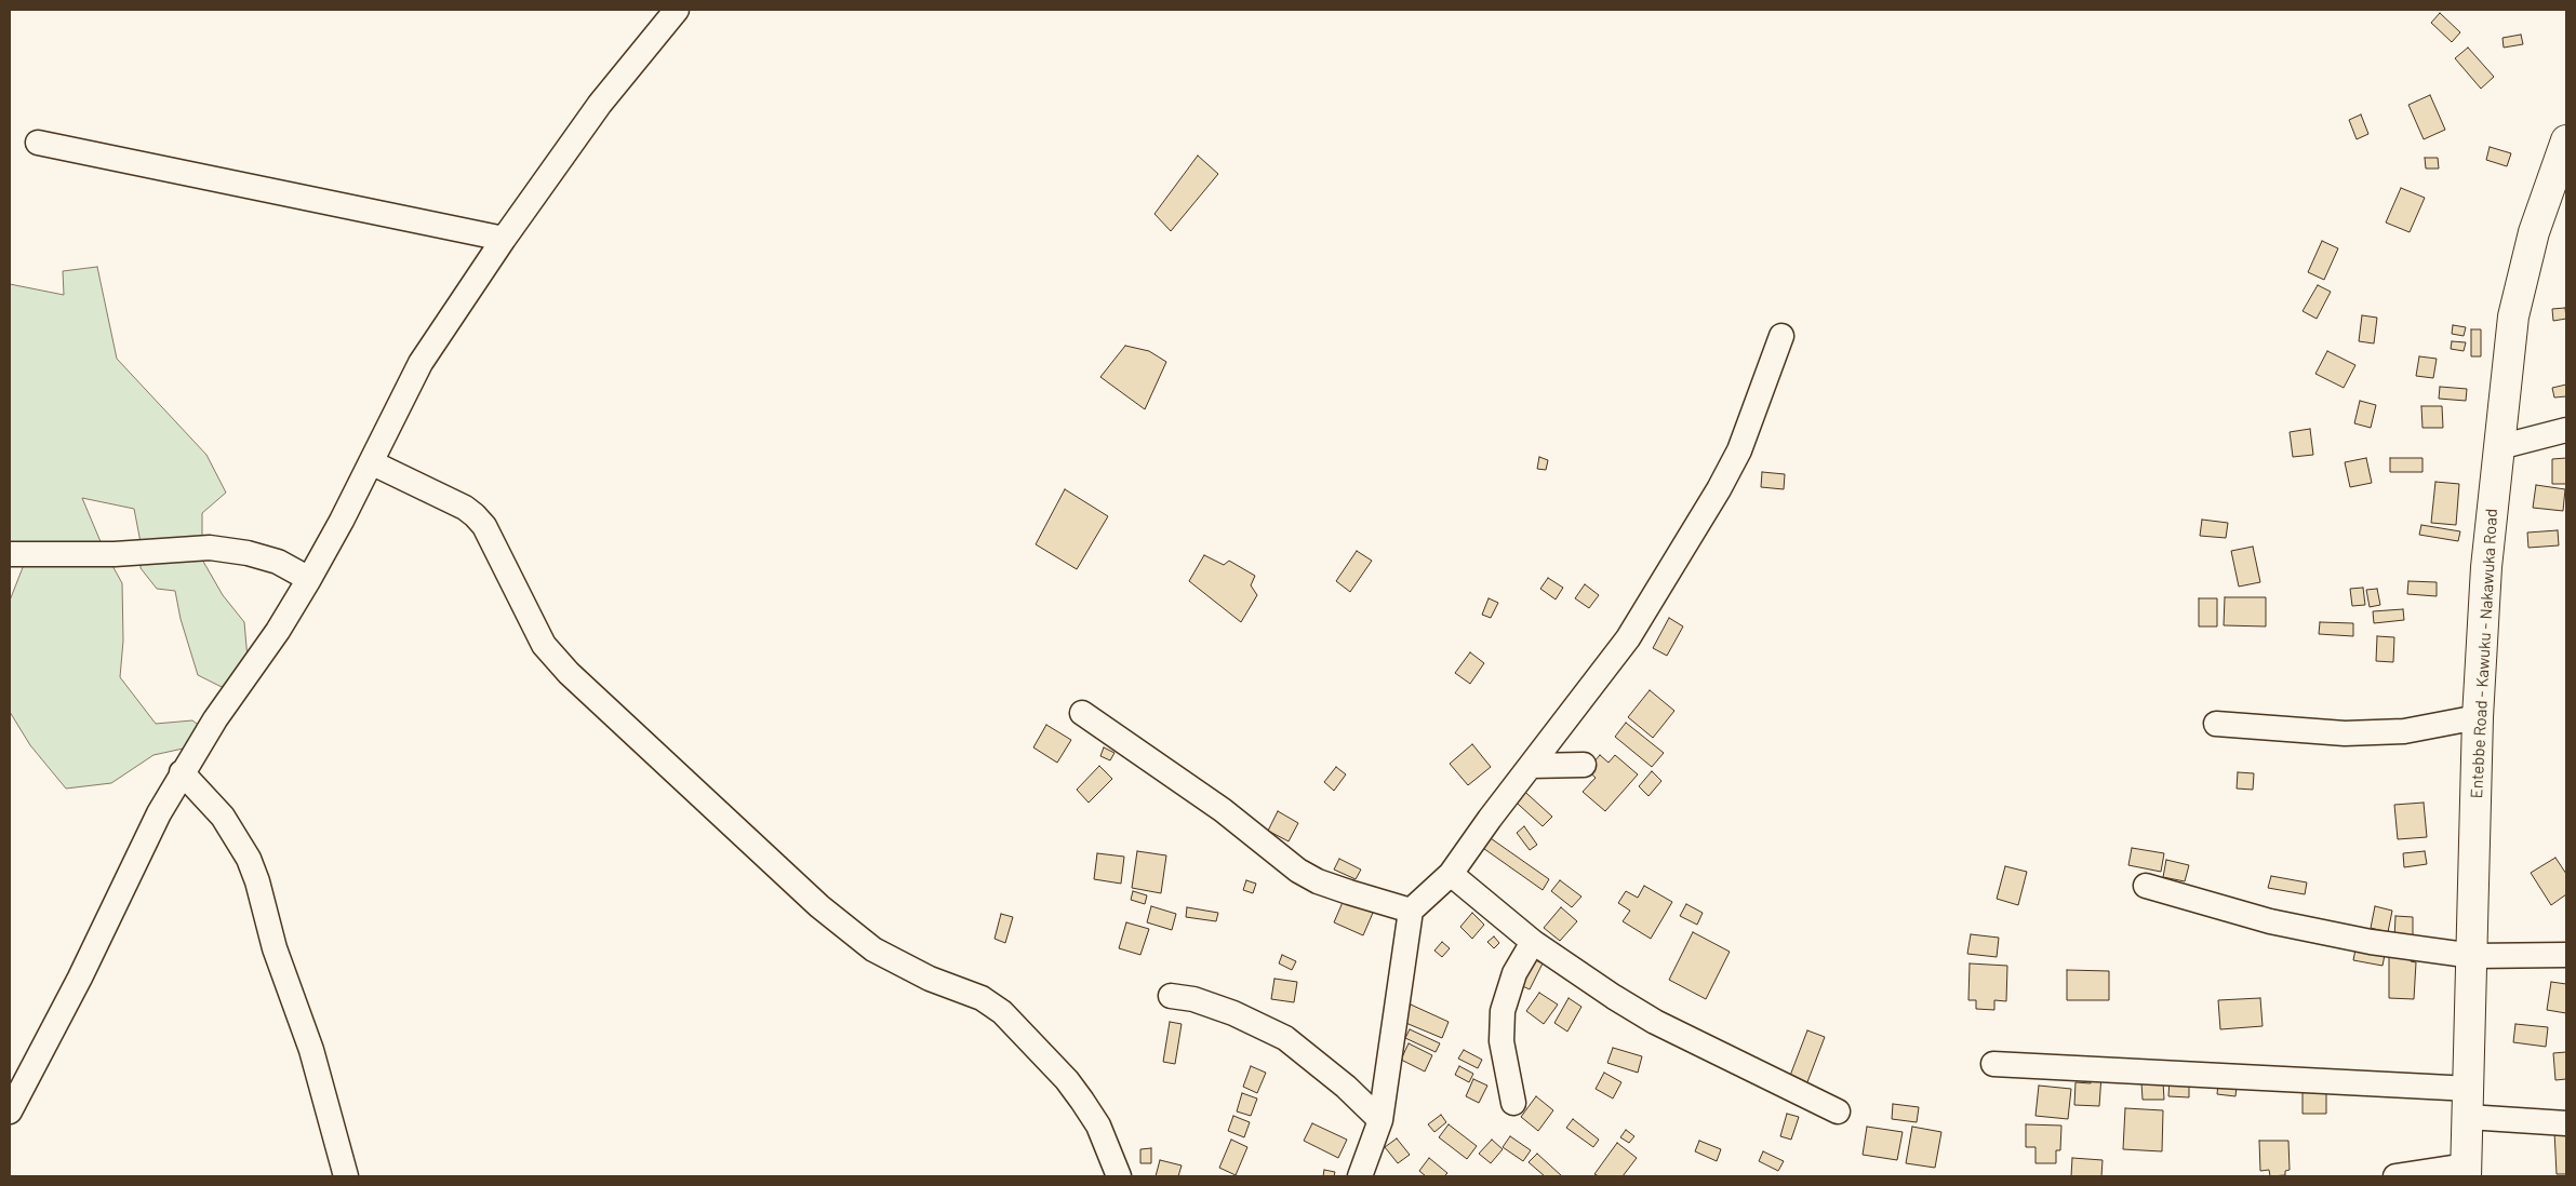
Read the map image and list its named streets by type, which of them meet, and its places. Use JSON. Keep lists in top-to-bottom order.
{
  "streets": {
    "main road": ["Entebbe Road - Kawuku - Nakawuka Road"]
  }
}
